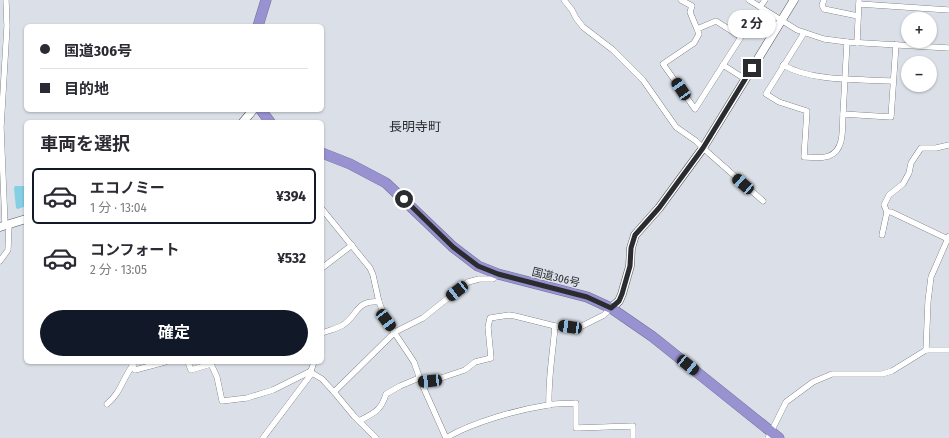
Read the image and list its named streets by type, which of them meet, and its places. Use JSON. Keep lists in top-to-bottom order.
{
  "streets": {
    "highway": ["国道306号"]
  },
  "districts": ["長明寺町"],
  "page": {
    "bubble": "2 分",
    "map_buttons": ["+", "−"],
    "banner": ["国道306号", "目的地"],
    "heading": "車両を選択",
    "list": [
      {
        "name": "エコノミー",
        "note": "1 分 · 13:04",
        "value": "¥394"
      },
      {
        "name": "コンフォート",
        "note": "2 分 · 13:05",
        "value": "¥532"
      }
    ],
    "buttons": "確定"
  }
}
